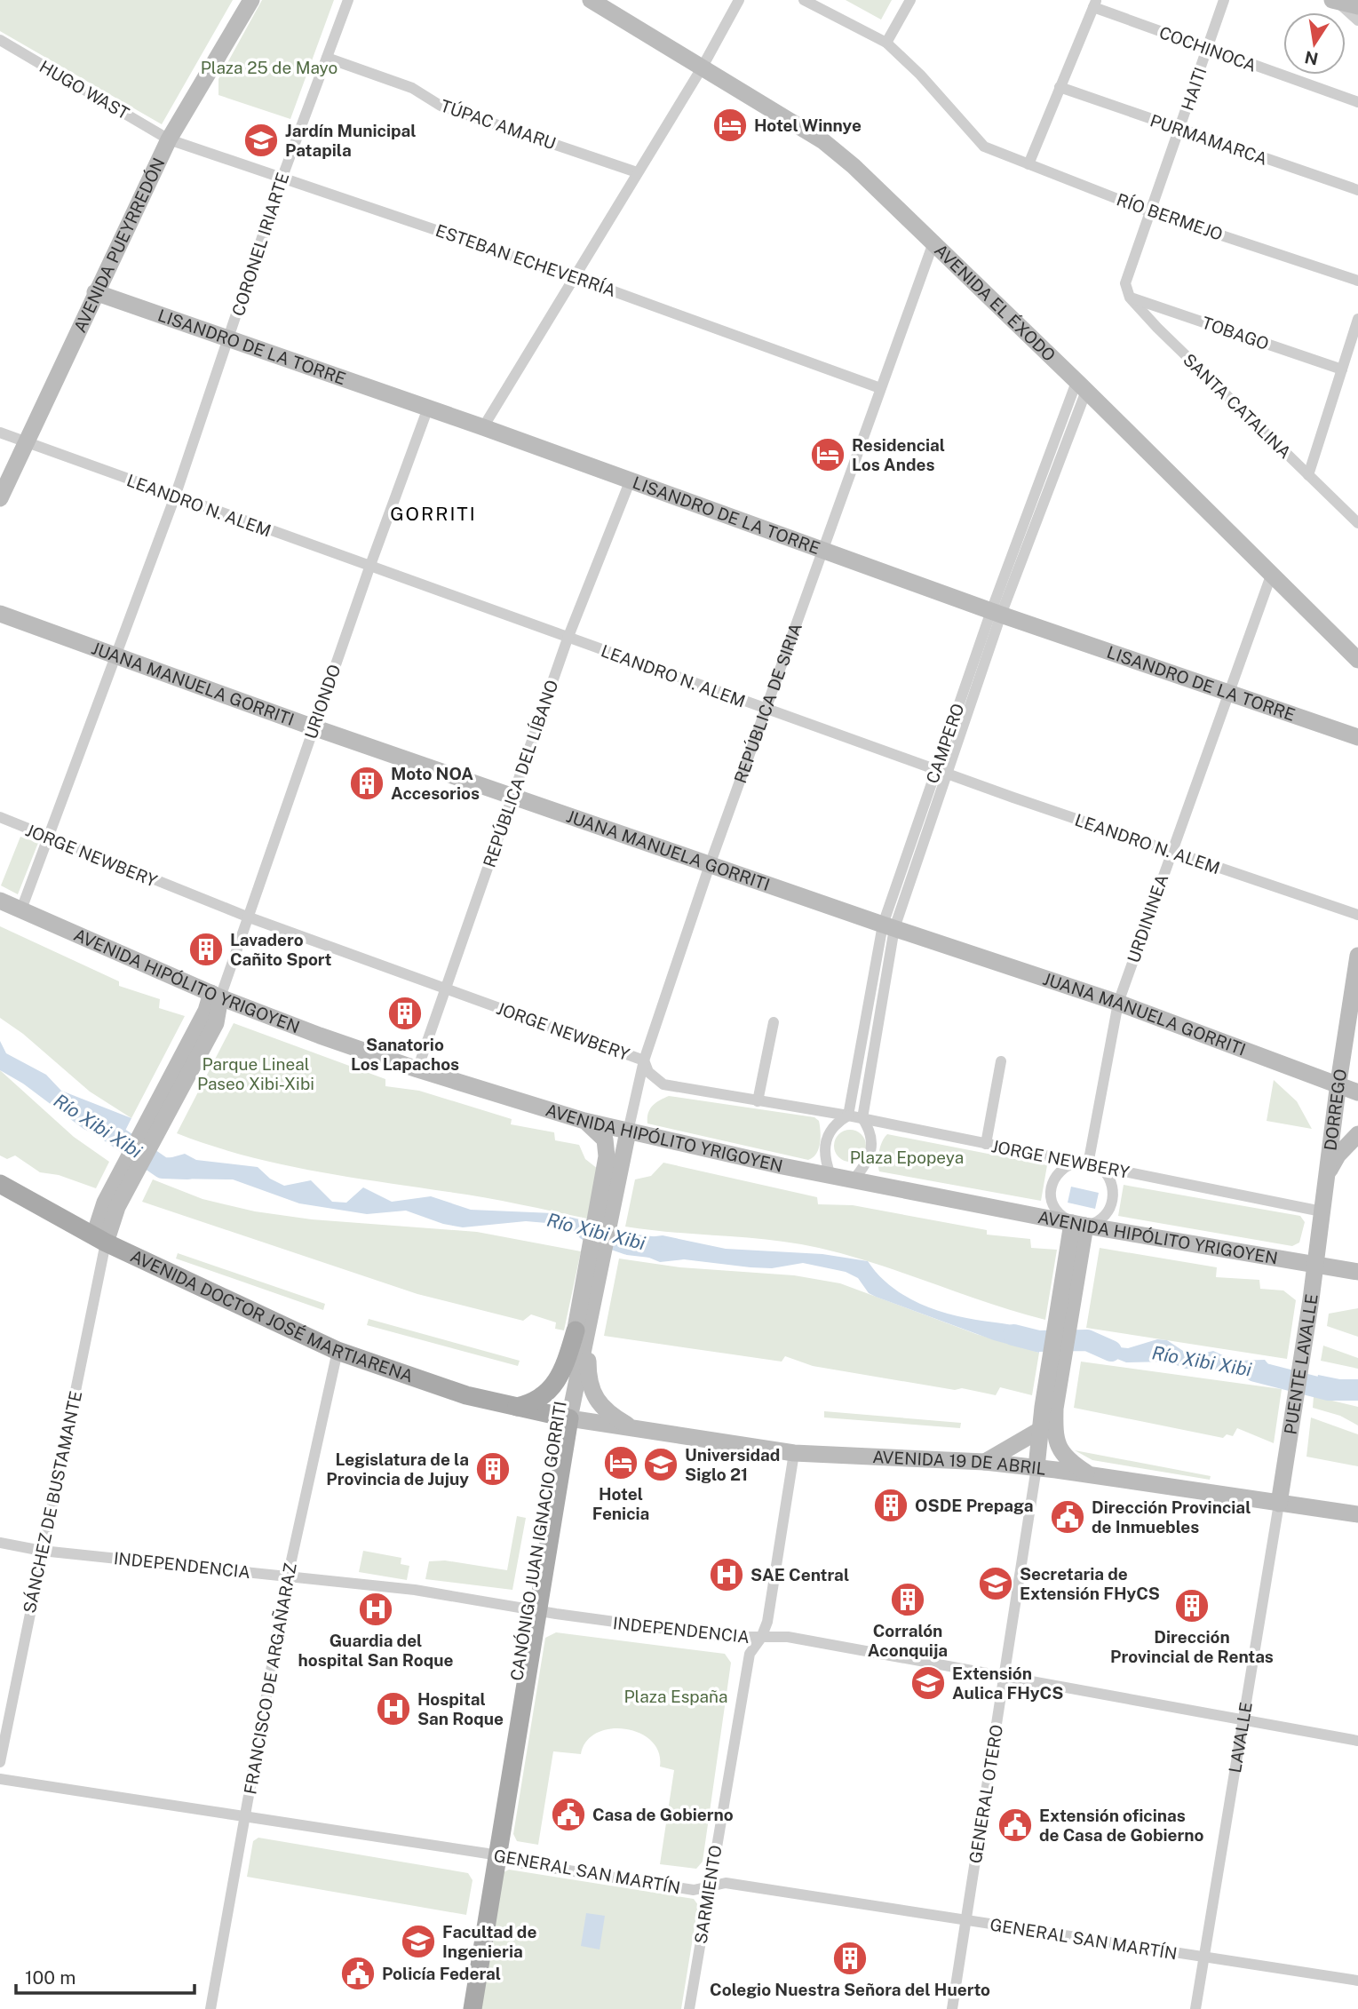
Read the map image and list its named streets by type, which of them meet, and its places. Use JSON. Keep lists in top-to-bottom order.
{
  "streets": {
    "main road": [
      "AVENIDA PUEYRREDÓN",
      "AVENIDA EL ÉXODO",
      "LISANDRO DE LA TORRE",
      "JUANA MANUELA GORRITI",
      "REPÚBLICA DE SIRIA",
      "AVENIDA HIPÓLITO YRIGOYEN",
      "DORREGO",
      "AVENIDA DOCTOR JOSÉ MARTIARENA",
      "PUENTE LAVALLE",
      "AVENIDA 19 DE ABRIL",
      "CANÓNIGO JUAN IGNACIO GORRITI",
      "LAVALLE"
    ],
    "street": [
      "COCHINOCA",
      "HAITI",
      "HUGO WAST",
      "TÚPAC AMARU",
      "PURMAMARCA",
      "RÍO BERMEJO",
      "CORONEL IRIARTE",
      "ESTEBAN ECHEVERRÍA",
      "TOBAGO",
      "SANTA CATALINA",
      "LEANDRO N. ALEM",
      "URIONDO",
      "CAMPERO",
      "REPÚBLICA DEL LÍBANO",
      "JORGE NEWBERY",
      "URDININEA",
      "SÁNCHEZ DE BUSTAMANTE",
      "INDEPENDENCIA",
      "FRANCISCO DE ARGAÑARAZ",
      "GENERAL OTERO",
      "GENERAL SAN MARTÍN",
      "SARMIENTO"
    ]
  },
  "crossings": [
    ["COCHINOCA", "HAITI"],
    ["HAITI", "PURMAMARCA"],
    ["HAITI", "RÍO BERMEJO"],
    ["HAITI", "SANTA CATALINA"],
    ["HUGO WAST", "AVENIDA PUEYRREDÓN"],
    ["HUGO WAST", "ESTEBAN ECHEVERRÍA"],
    ["TÚPAC AMARU", "CORONEL IRIARTE"],
    ["CORONEL IRIARTE", "ESTEBAN ECHEVERRÍA"],
    ["CORONEL IRIARTE", "LISANDRO DE LA TORRE"],
    ["CORONEL IRIARTE", "LEANDRO N. ALEM"],
    ["CORONEL IRIARTE", "JUANA MANUELA GORRITI"],
    ["CORONEL IRIARTE", "JORGE NEWBERY"],
    ["CORONEL IRIARTE", "AVENIDA HIPÓLITO YRIGOYEN"],
    ["AVENIDA PUEYRREDÓN", "ESTEBAN ECHEVERRÍA"],
    ["AVENIDA PUEYRREDÓN", "LISANDRO DE LA TORRE"],
    ["AVENIDA PUEYRREDÓN", "LEANDRO N. ALEM"],
    ["ESTEBAN ECHEVERRÍA", "REPÚBLICA DE SIRIA"],
    ["AVENIDA EL ÉXODO", "REPÚBLICA DE SIRIA"],
    ["AVENIDA EL ÉXODO", "CAMPERO"],
    ["AVENIDA EL ÉXODO", "URDININEA"],
    ["TOBAGO", "SANTA CATALINA"],
    ["LISANDRO DE LA TORRE", "URIONDO"],
    ["LISANDRO DE LA TORRE", "REPÚBLICA DE SIRIA"],
    ["LISANDRO DE LA TORRE", "CAMPERO"],
    ["LISANDRO DE LA TORRE", "REPÚBLICA DEL LÍBANO"],
    ["LISANDRO DE LA TORRE", "URDININEA"],
    ["LEANDRO N. ALEM", "URIONDO"],
    ["LEANDRO N. ALEM", "REPÚBLICA DE SIRIA"],
    ["LEANDRO N. ALEM", "CAMPERO"],
    ["LEANDRO N. ALEM", "REPÚBLICA DEL LÍBANO"],
    ["LEANDRO N. ALEM", "URDININEA"],
    ["JUANA MANUELA GORRITI", "URIONDO"],
    ["JUANA MANUELA GORRITI", "REPÚBLICA DE SIRIA"],
    ["JUANA MANUELA GORRITI", "CAMPERO"],
    ["JUANA MANUELA GORRITI", "REPÚBLICA DEL LÍBANO"],
    ["JUANA MANUELA GORRITI", "URDININEA"],
    ["JUANA MANUELA GORRITI", "DORREGO"],
    ["URIONDO", "JORGE NEWBERY"],
    ["URIONDO", "AVENIDA HIPÓLITO YRIGOYEN"],
    ["REPÚBLICA DE SIRIA", "JORGE NEWBERY"],
    ["REPÚBLICA DE SIRIA", "AVENIDA HIPÓLITO YRIGOYEN"],
    ["CAMPERO", "JORGE NEWBERY"],
    ["CAMPERO", "AVENIDA HIPÓLITO YRIGOYEN"],
    ["REPÚBLICA DEL LÍBANO", "JORGE NEWBERY"],
    ["REPÚBLICA DEL LÍBANO", "AVENIDA HIPÓLITO YRIGOYEN"],
    ["JORGE NEWBERY", "URDININEA"],
    ["JORGE NEWBERY", "AVENIDA HIPÓLITO YRIGOYEN"],
    ["JORGE NEWBERY", "DORREGO"],
    ["URDININEA", "AVENIDA HIPÓLITO YRIGOYEN"],
    ["AVENIDA HIPÓLITO YRIGOYEN", "DORREGO"],
    ["AVENIDA HIPÓLITO YRIGOYEN", "PUENTE LAVALLE"],
    ["DORREGO", "PUENTE LAVALLE"],
    ["AVENIDA DOCTOR JOSÉ MARTIARENA", "AVENIDA 19 DE ABRIL"],
    ["AVENIDA DOCTOR JOSÉ MARTIARENA", "SÁNCHEZ DE BUSTAMANTE"],
    ["AVENIDA DOCTOR JOSÉ MARTIARENA", "CANÓNIGO JUAN IGNACIO GORRITI"],
    ["AVENIDA DOCTOR JOSÉ MARTIARENA", "FRANCISCO DE ARGAÑARAZ"],
    ["PUENTE LAVALLE", "LAVALLE"],
    ["AVENIDA 19 DE ABRIL", "CANÓNIGO JUAN IGNACIO GORRITI"],
    ["AVENIDA 19 DE ABRIL", "LAVALLE"],
    ["AVENIDA 19 DE ABRIL", "GENERAL OTERO"],
    ["AVENIDA 19 DE ABRIL", "SARMIENTO"],
    ["SÁNCHEZ DE BUSTAMANTE", "INDEPENDENCIA"],
    ["CANÓNIGO JUAN IGNACIO GORRITI", "INDEPENDENCIA"],
    ["CANÓNIGO JUAN IGNACIO GORRITI", "GENERAL SAN MARTÍN"],
    ["INDEPENDENCIA", "FRANCISCO DE ARGAÑARAZ"],
    ["INDEPENDENCIA", "LAVALLE"],
    ["INDEPENDENCIA", "GENERAL OTERO"],
    ["INDEPENDENCIA", "SARMIENTO"],
    ["FRANCISCO DE ARGAÑARAZ", "GENERAL SAN MARTÍN"],
    ["LAVALLE", "GENERAL SAN MARTÍN"],
    ["GENERAL OTERO", "GENERAL SAN MARTÍN"],
    ["GENERAL SAN MARTÍN", "SARMIENTO"]
  ],
  "districts": ["GORRITI"],
  "water": ["Río Xibi Xibi"],
  "parks": [
    "Plaza 25 de Mayo",
    "Parque Lineal Paseo Xibi-Xibi",
    "Plaza Epopeya",
    "Plaza España"
  ],
  "places": {
    "hotel": ["Hotel Winnye", "Residencial Los Andes", "Hotel Fenicia"],
    "school or university": [
      "Jardín Municipal Patapila",
      "Universidad Siglo 21",
      "Secretaria de Extensión FHyCS",
      "Extensión Aulica FHyCS",
      "Facultad de Ingenieria"
    ],
    "building": [
      "Moto NOA Accesorios",
      "Lavadero Cañito Sport",
      "Sanatorio Los Lapachos",
      "Legislatura de la Provincia de Jujuy",
      "OSDE Prepaga",
      "Corralón Aconquija",
      "Dirección Provincial de Rentas",
      "Colegio Nuestra Señora del Huerto"
    ],
    "public building": [
      "Dirección Provincial de Inmuebles",
      "Casa de Gobierno",
      "Extensión oficinas de Casa de Gobierno",
      "Policía Federal"
    ],
    "hospital": ["SAE Central", "Guardia del hospital San Roque", "Hospital San Roque"]
  },
  "scale_bar": "100 m",
  "north": "bottom"
}
